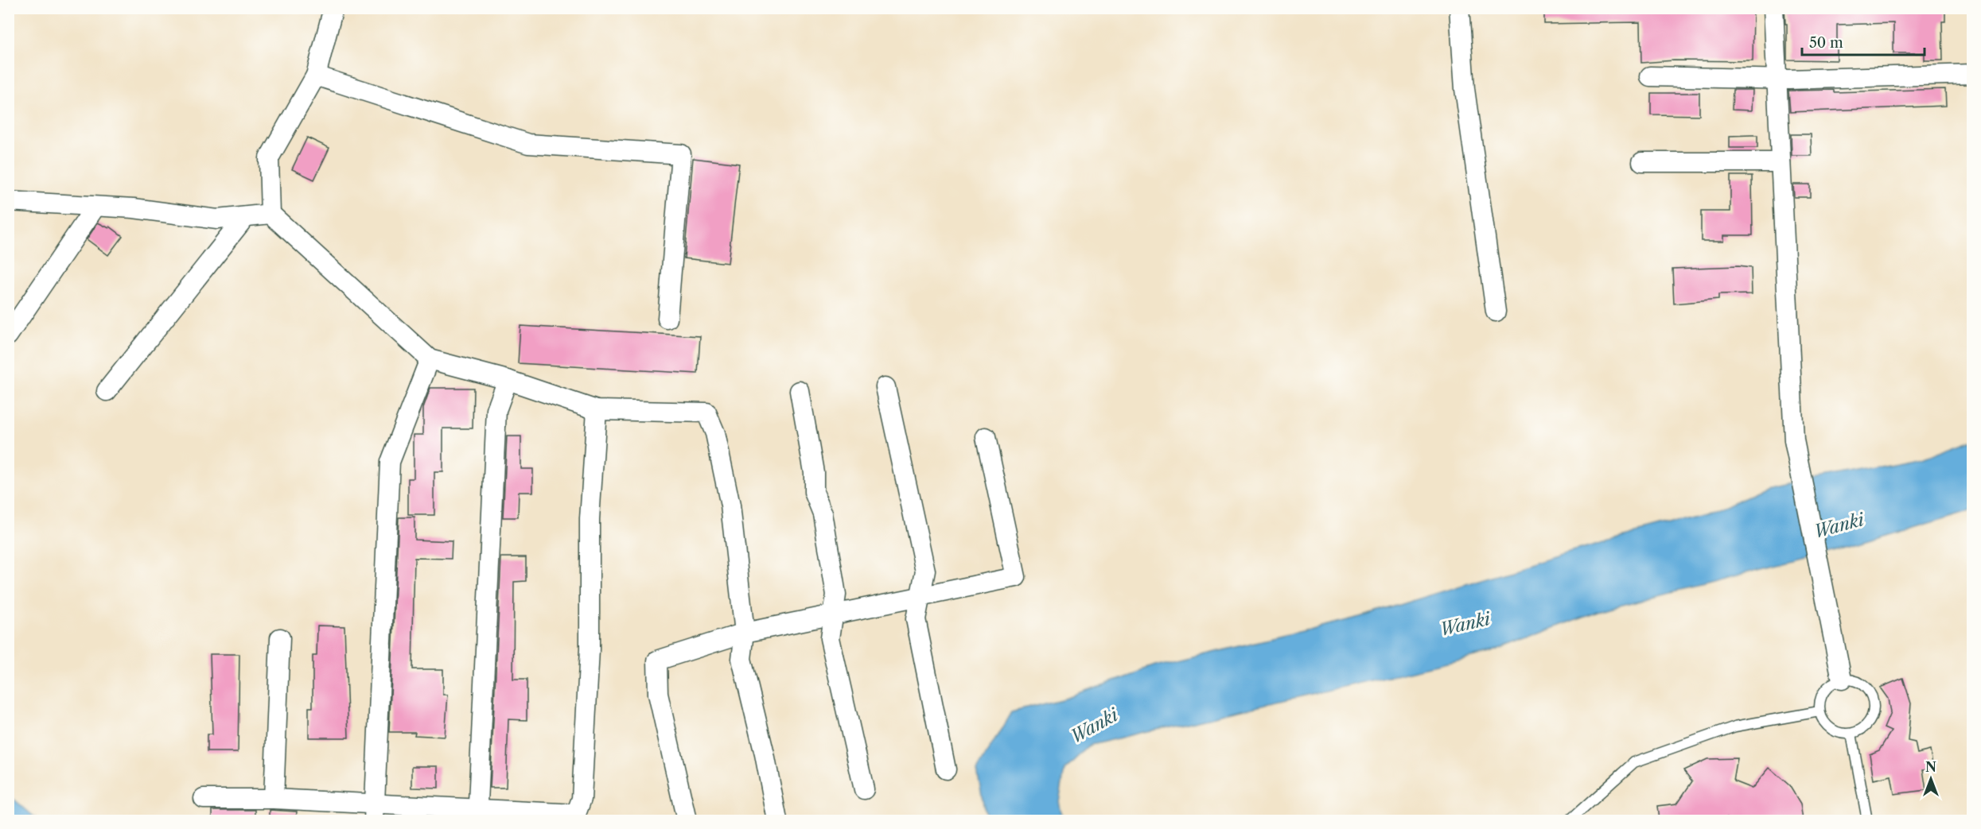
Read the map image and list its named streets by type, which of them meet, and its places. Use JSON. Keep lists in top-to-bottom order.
{
  "water": ["Wanki"],
  "scale_bar": "50 m",
  "north": "top"
}
